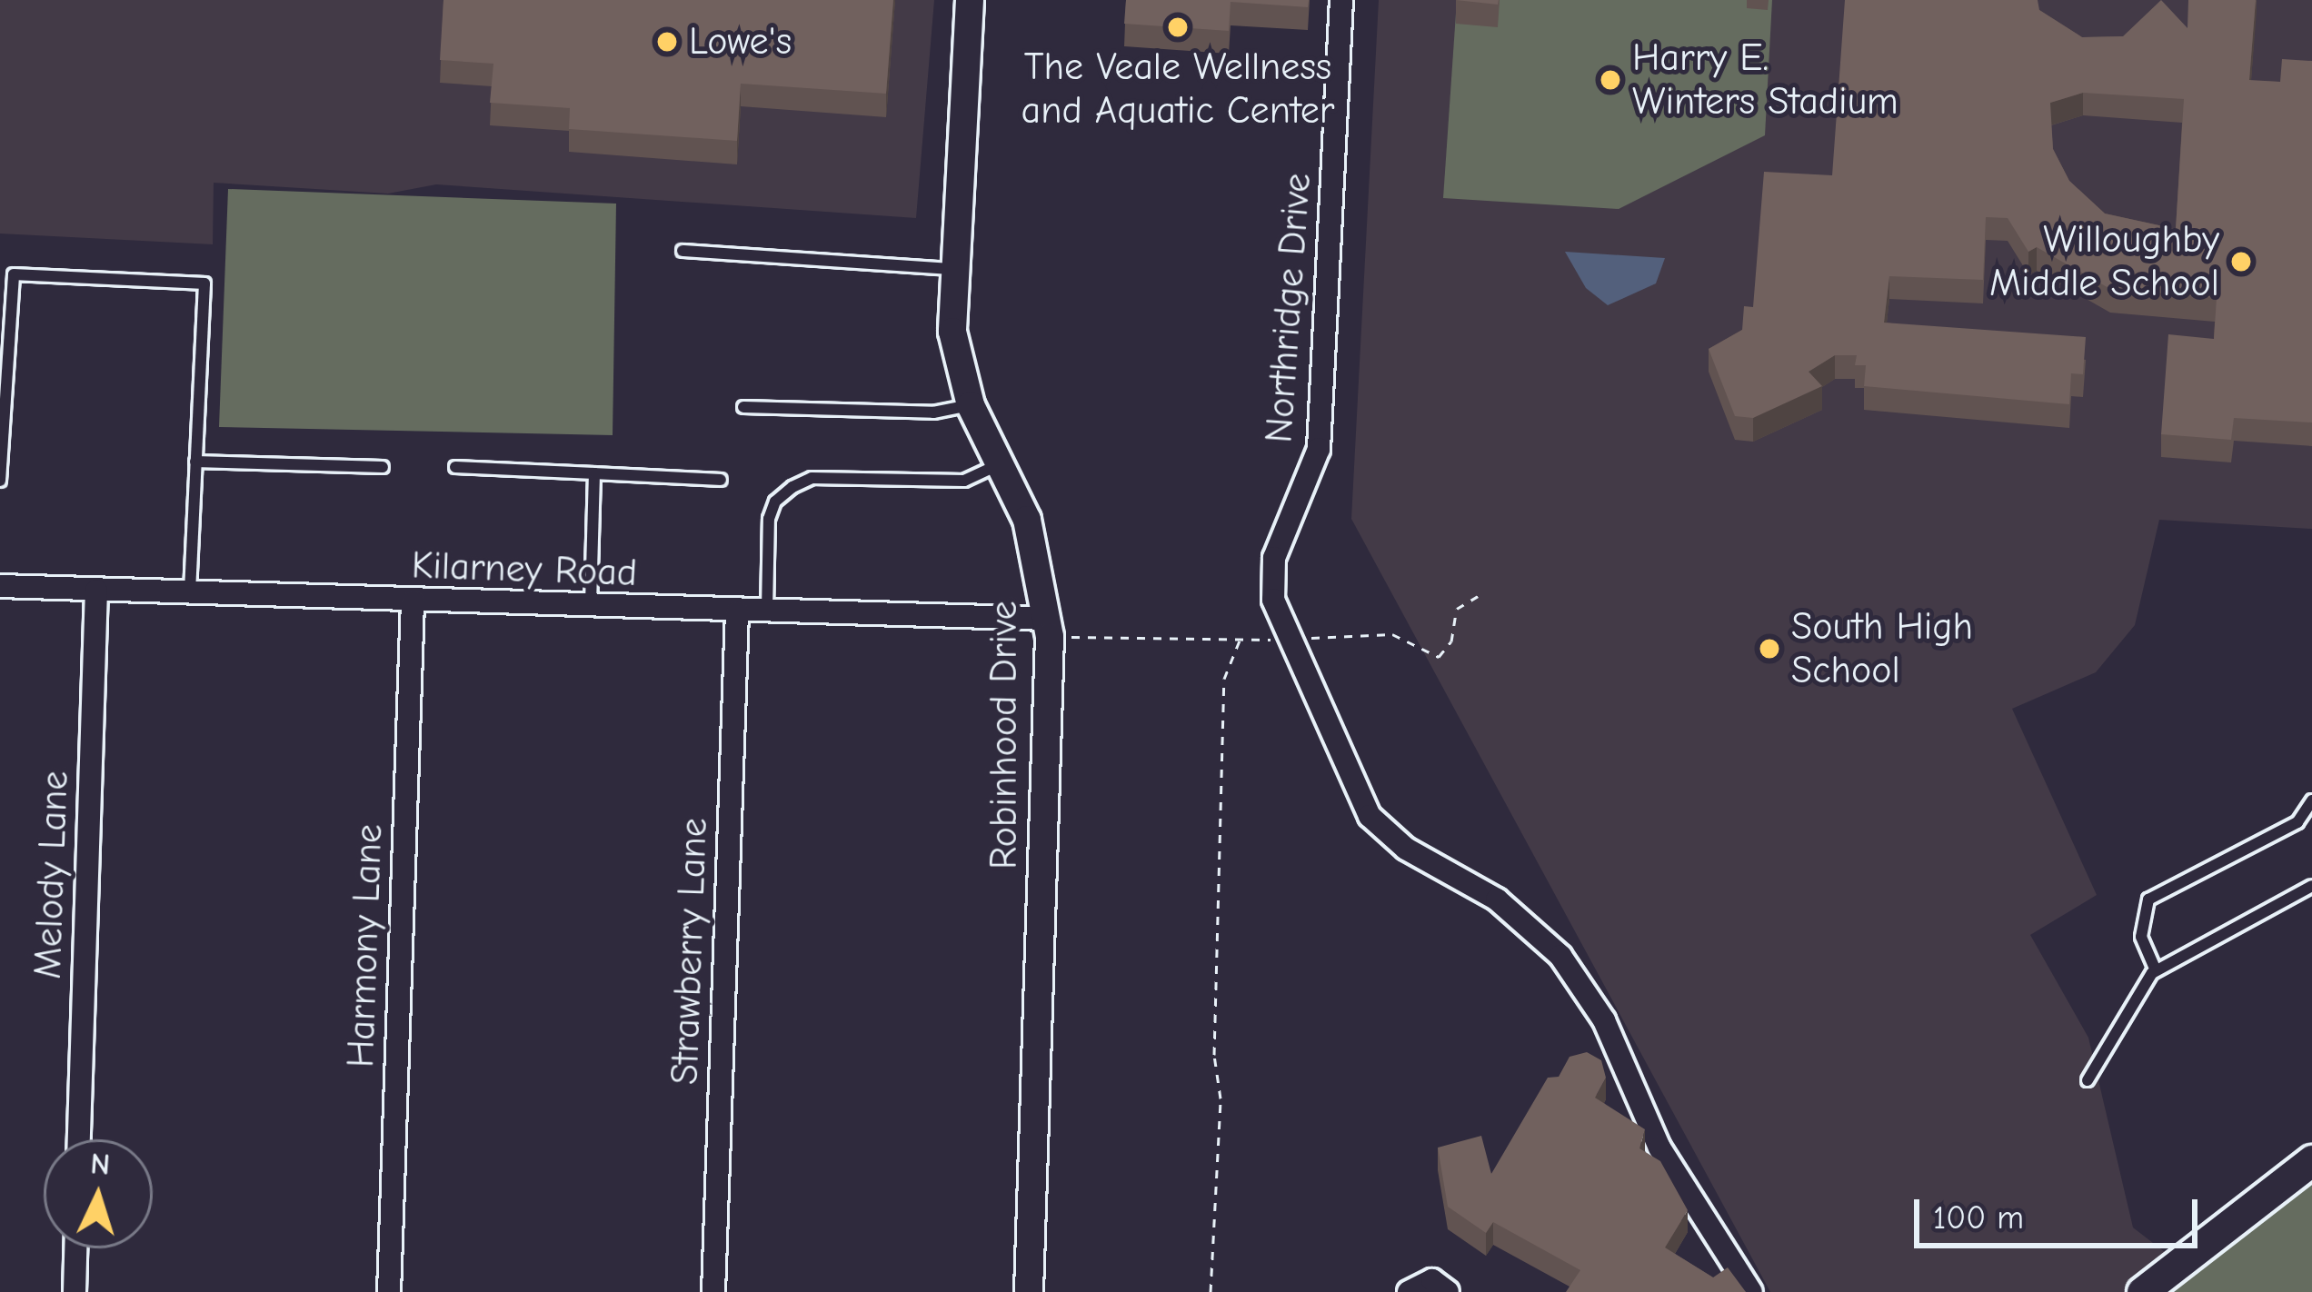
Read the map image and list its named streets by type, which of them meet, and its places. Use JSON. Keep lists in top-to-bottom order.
{
  "streets": {
    "street": [
      "Northridge Drive",
      "Kilarney Road",
      "Robinhood Drive",
      "Melody Lane",
      "Harmony Lane",
      "Strawberry Lane"
    ]
  },
  "crossings": [
    ["Kilarney Road", "Robinhood Drive"],
    ["Kilarney Road", "Melody Lane"],
    ["Kilarney Road", "Harmony Lane"],
    ["Kilarney Road", "Strawberry Lane"]
  ],
  "places": [
    "The Veale Wellness and Aquatic Center",
    "Lowe's",
    "Harry E. Winters Stadium",
    "Willoughby Middle School",
    "South High School"
  ],
  "scale_bar": "100 m",
  "north": "top"
}
